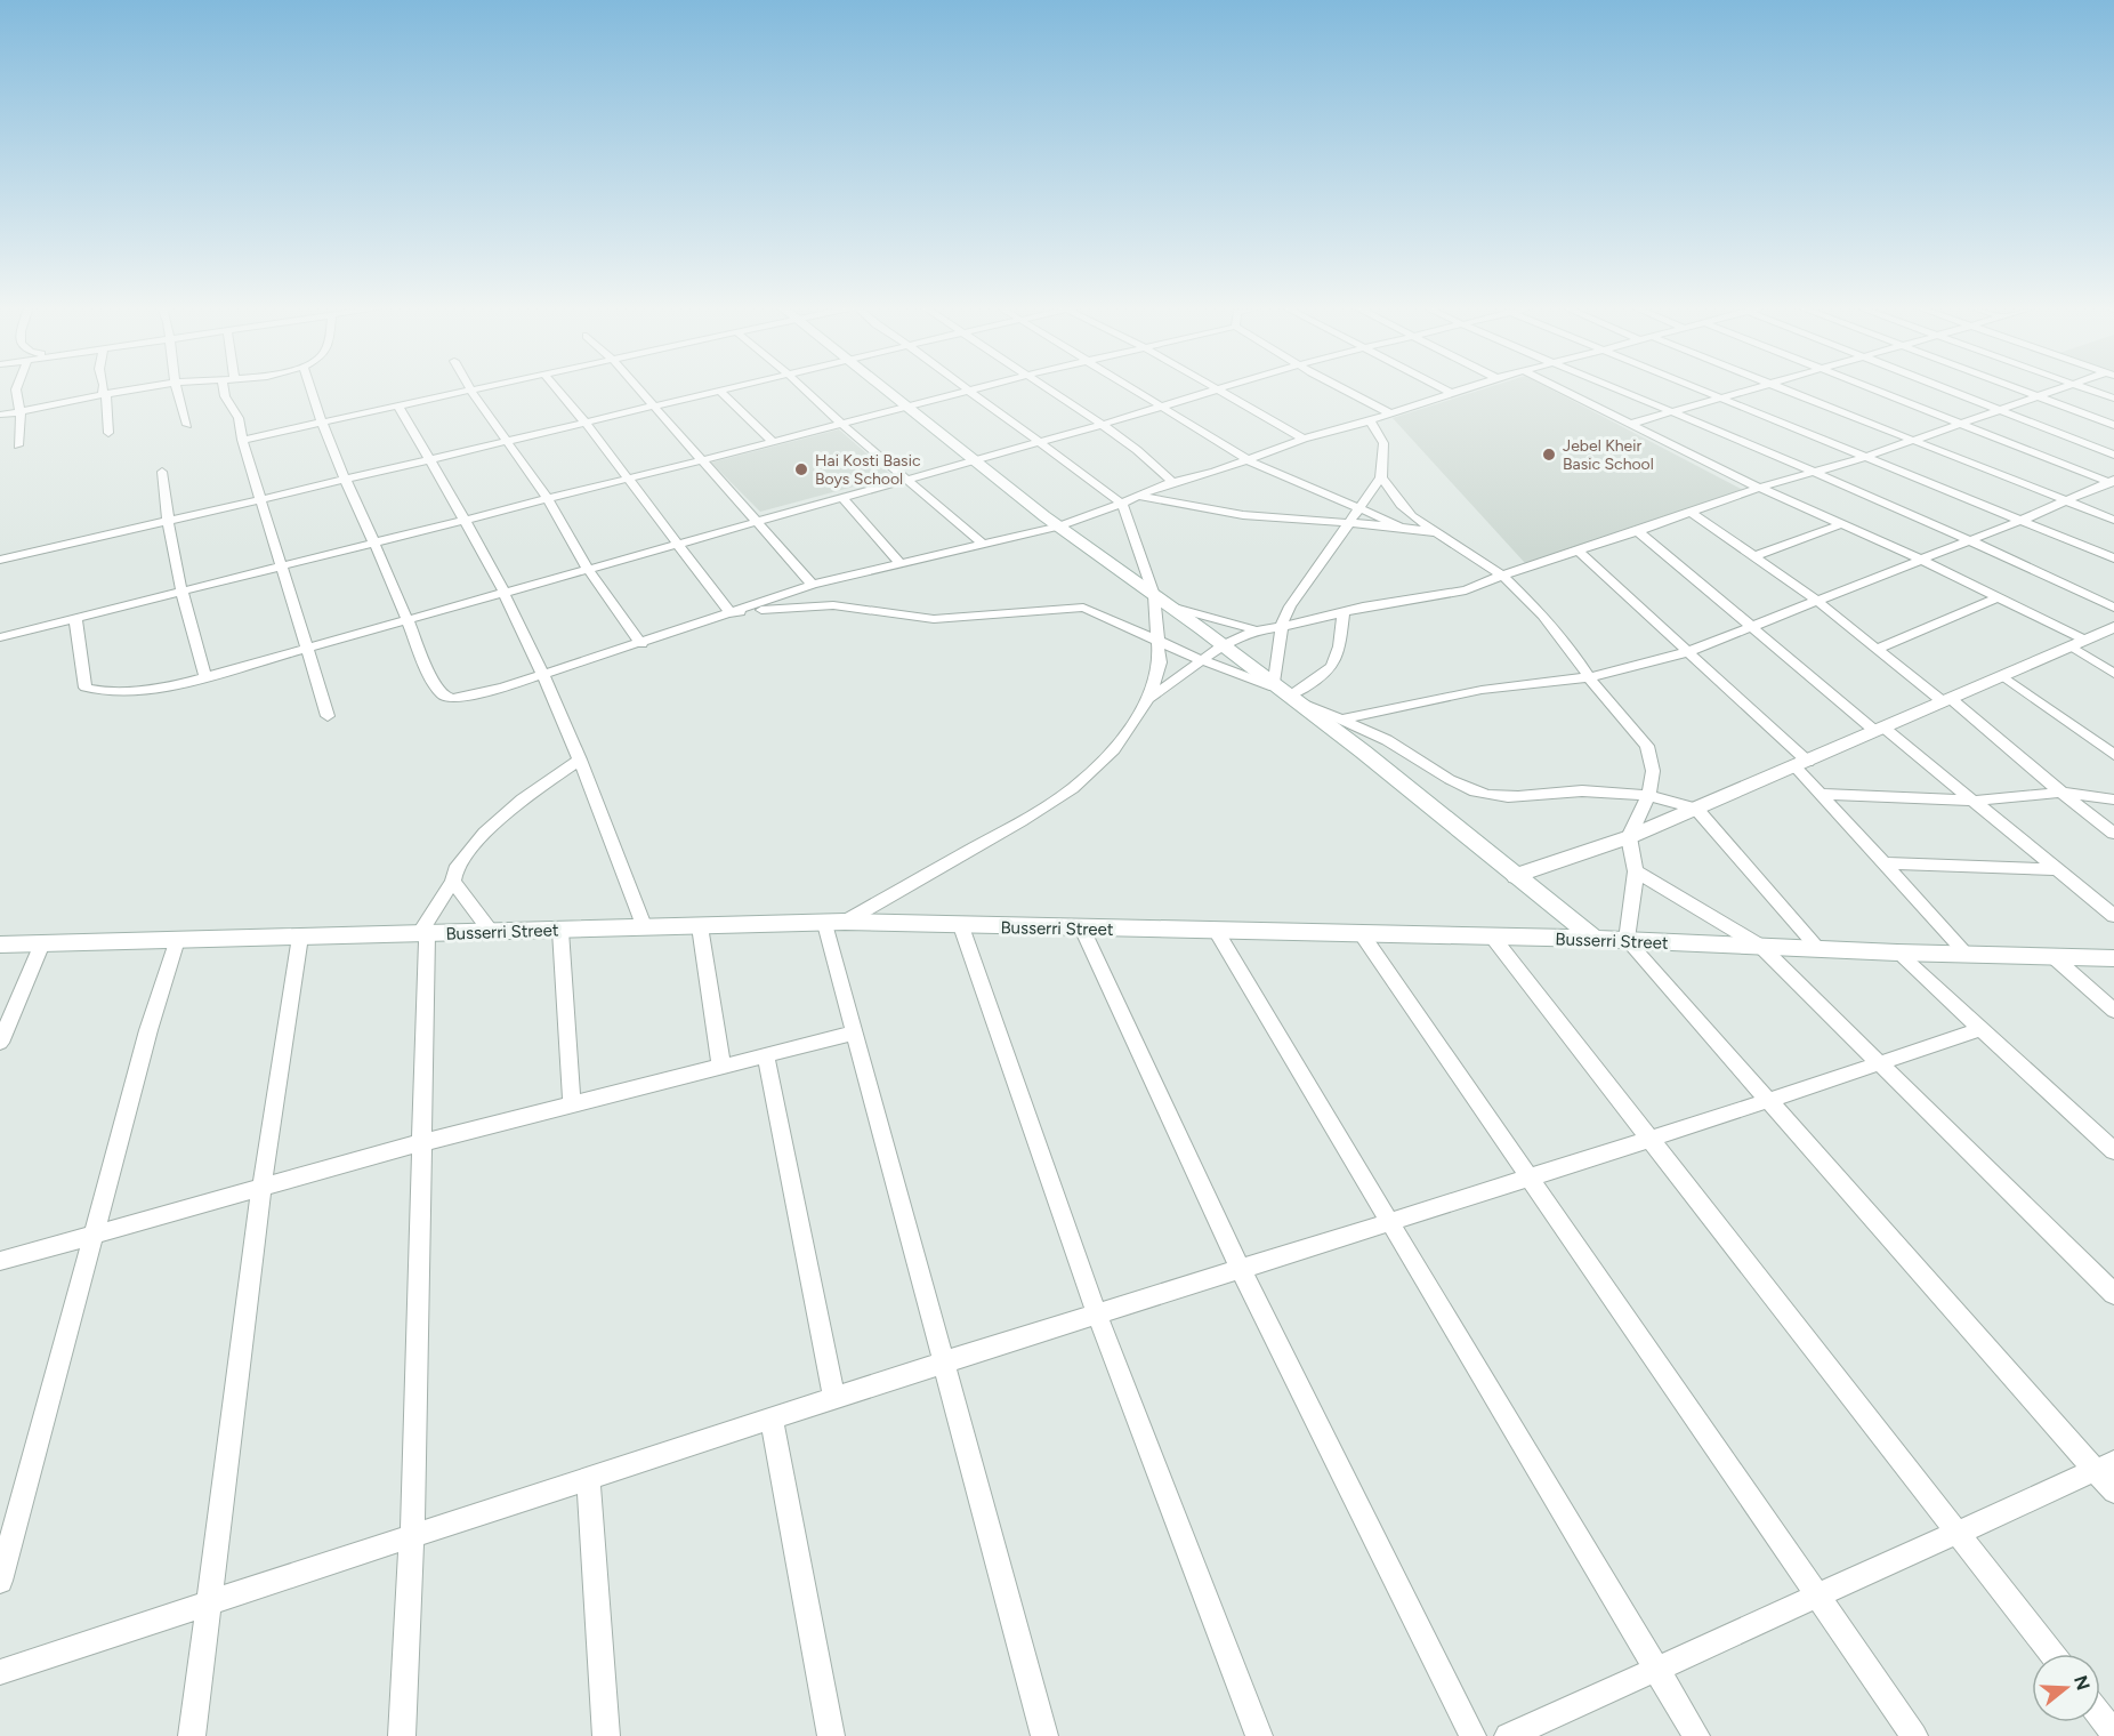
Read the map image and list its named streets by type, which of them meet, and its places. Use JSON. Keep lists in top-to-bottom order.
{
  "streets": {
    "main road": ["Busserri Street"]
  },
  "places": ["Jebel Kheir Basic School", "Hai Kosti Basic Boys School"],
  "north": "right"
}
